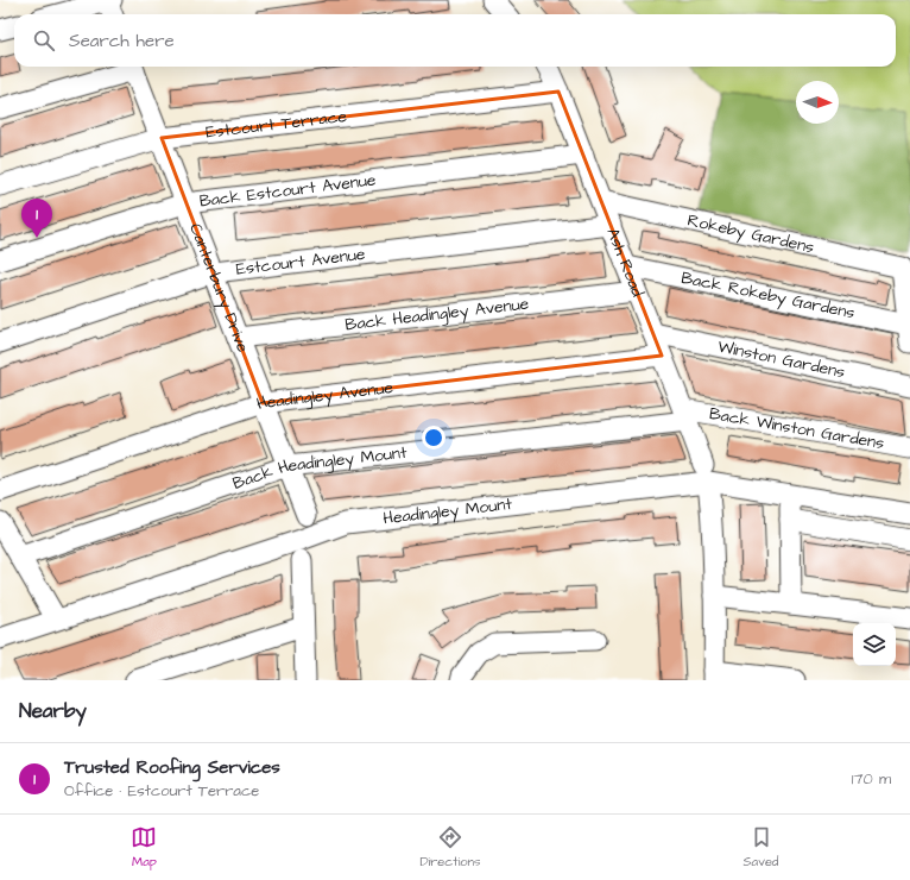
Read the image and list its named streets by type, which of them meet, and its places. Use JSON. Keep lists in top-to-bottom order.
{
  "streets": {
    "street": [
      "Estcourt Terrace",
      "Back Estcourt Avenue",
      "Rokeby Gardens",
      "Estcourt Avenue",
      "Ash Road",
      "Canterbury Drive",
      "Back Rokeby Gardens",
      "Back Headingley Avenue",
      "Winston Gardens",
      "Headingley Avenue",
      "Back Winston Gardens",
      "Back Headingley Mount",
      "Headingley Mount"
    ]
  },
  "crossings": [
    ["Estcourt Terrace", "Ash Road"],
    ["Estcourt Terrace", "Canterbury Drive"],
    ["Back Estcourt Avenue", "Ash Road"],
    ["Back Estcourt Avenue", "Canterbury Drive"],
    ["Rokeby Gardens", "Ash Road"],
    ["Rokeby Gardens", "Back Rokeby Gardens"],
    ["Estcourt Avenue", "Ash Road"],
    ["Estcourt Avenue", "Canterbury Drive"],
    ["Ash Road", "Back Rokeby Gardens"],
    ["Ash Road", "Back Headingley Avenue"],
    ["Ash Road", "Winston Gardens"],
    ["Ash Road", "Headingley Avenue"],
    ["Ash Road", "Back Winston Gardens"],
    ["Ash Road", "Back Headingley Mount"],
    ["Ash Road", "Headingley Mount"],
    ["Canterbury Drive", "Back Headingley Avenue"],
    ["Canterbury Drive", "Headingley Avenue"],
    ["Canterbury Drive", "Back Headingley Mount"],
    ["Back Winston Gardens", "Back Headingley Mount"]
  ],
  "north": "right",
  "page": {
    "search": "Search here",
    "pins": "1",
    "heading": "Nearby",
    "list": [
      {
        "mark": "1",
        "name": "Trusted Roofing Services",
        "note": "Office · Estcourt Terrace",
        "value": "170 m"
      }
    ],
    "nav": ["Map", "Directions", "Saved"]
  }
}
